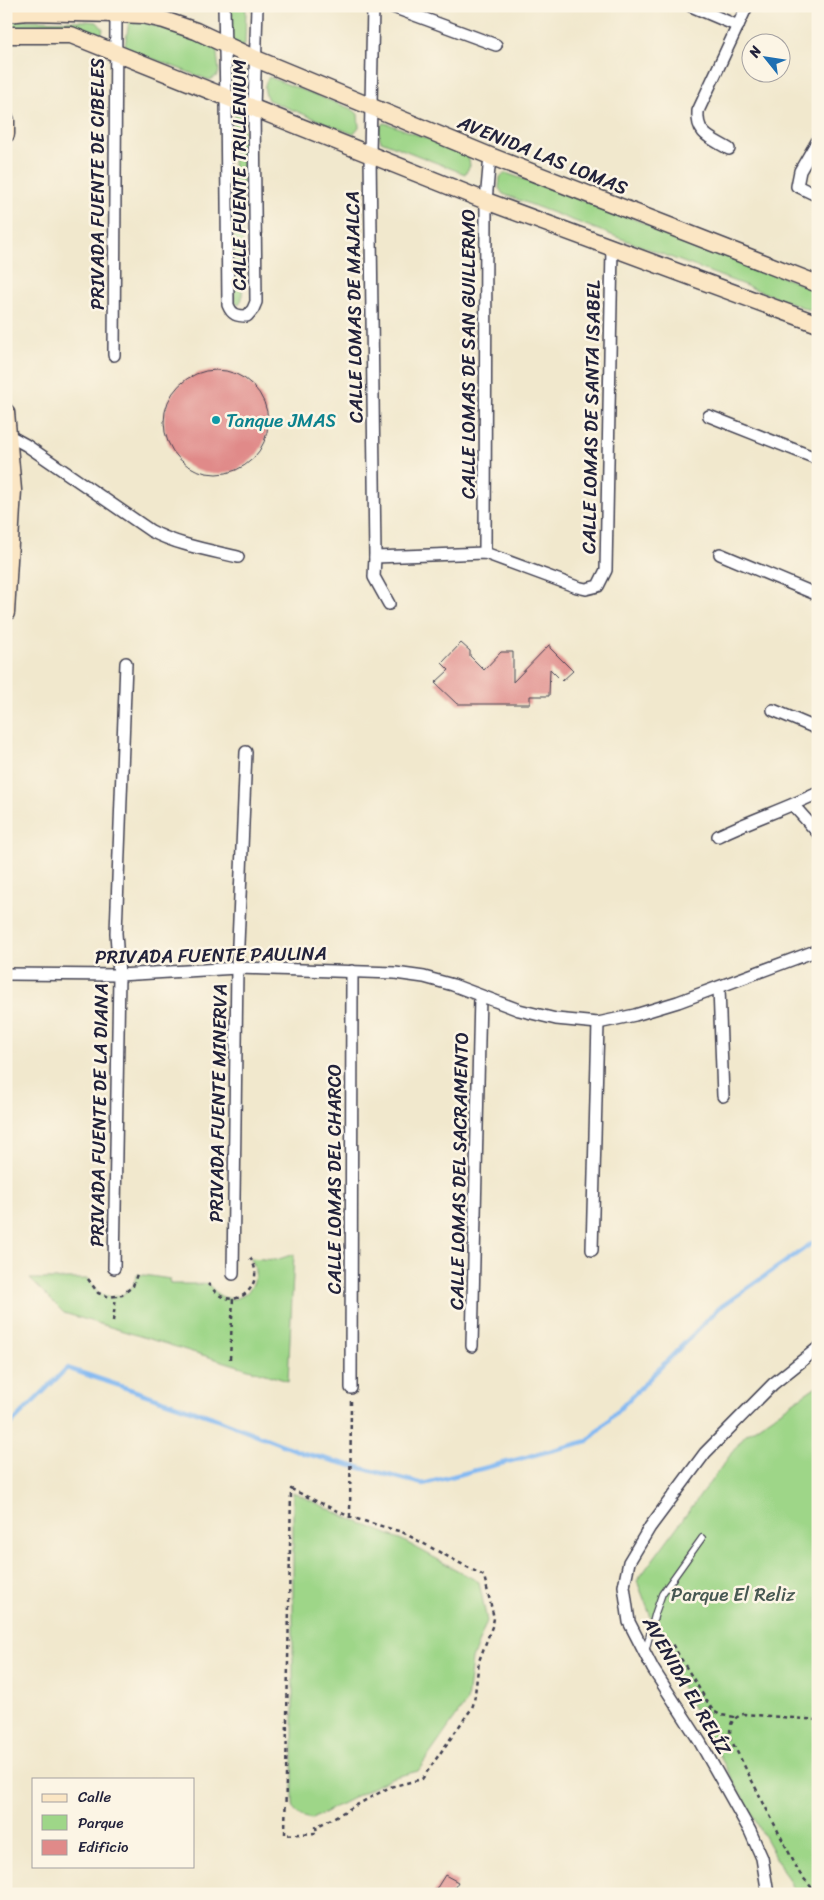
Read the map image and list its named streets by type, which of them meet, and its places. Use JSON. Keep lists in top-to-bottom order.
{
  "streets": {
    "main road": ["AVENIDA LAS LOMAS"],
    "street": [
      "CALLE FUENTE TRILLENIUM",
      "PRIVADA FUENTE DE CIBELES",
      "CALLE LOMAS DE MAJALCA",
      "CALLE LOMAS DE SAN GUILLERMO",
      "CALLE LOMAS DE SANTA ISABEL",
      "PRIVADA FUENTE PAULINA",
      "PRIVADA FUENTE MINERVA",
      "PRIVADA FUENTE DE LA DIANA",
      "CALLE LOMAS DEL SACRAMENTO",
      "CALLE LOMAS DEL CHARCO",
      "AVENIDA EL RELÍZ"
    ]
  },
  "crossings": [
    ["AVENIDA LAS LOMAS", "CALLE FUENTE TRILLENIUM"],
    ["AVENIDA LAS LOMAS", "PRIVADA FUENTE DE CIBELES"],
    ["AVENIDA LAS LOMAS", "CALLE LOMAS DE MAJALCA"],
    ["AVENIDA LAS LOMAS", "CALLE LOMAS DE SAN GUILLERMO"],
    ["CALLE LOMAS DE SAN GUILLERMO", "CALLE LOMAS DE SANTA ISABEL"],
    ["PRIVADA FUENTE PAULINA", "PRIVADA FUENTE MINERVA"],
    ["PRIVADA FUENTE PAULINA", "PRIVADA FUENTE DE LA DIANA"],
    ["PRIVADA FUENTE PAULINA", "CALLE LOMAS DEL SACRAMENTO"],
    ["PRIVADA FUENTE PAULINA", "CALLE LOMAS DEL CHARCO"]
  ],
  "parks": ["Parque El Reliz"],
  "places": ["Tanque JMAS"],
  "legend": ["Calle", "Parque", "Edificio"],
  "north": "top left"
}
